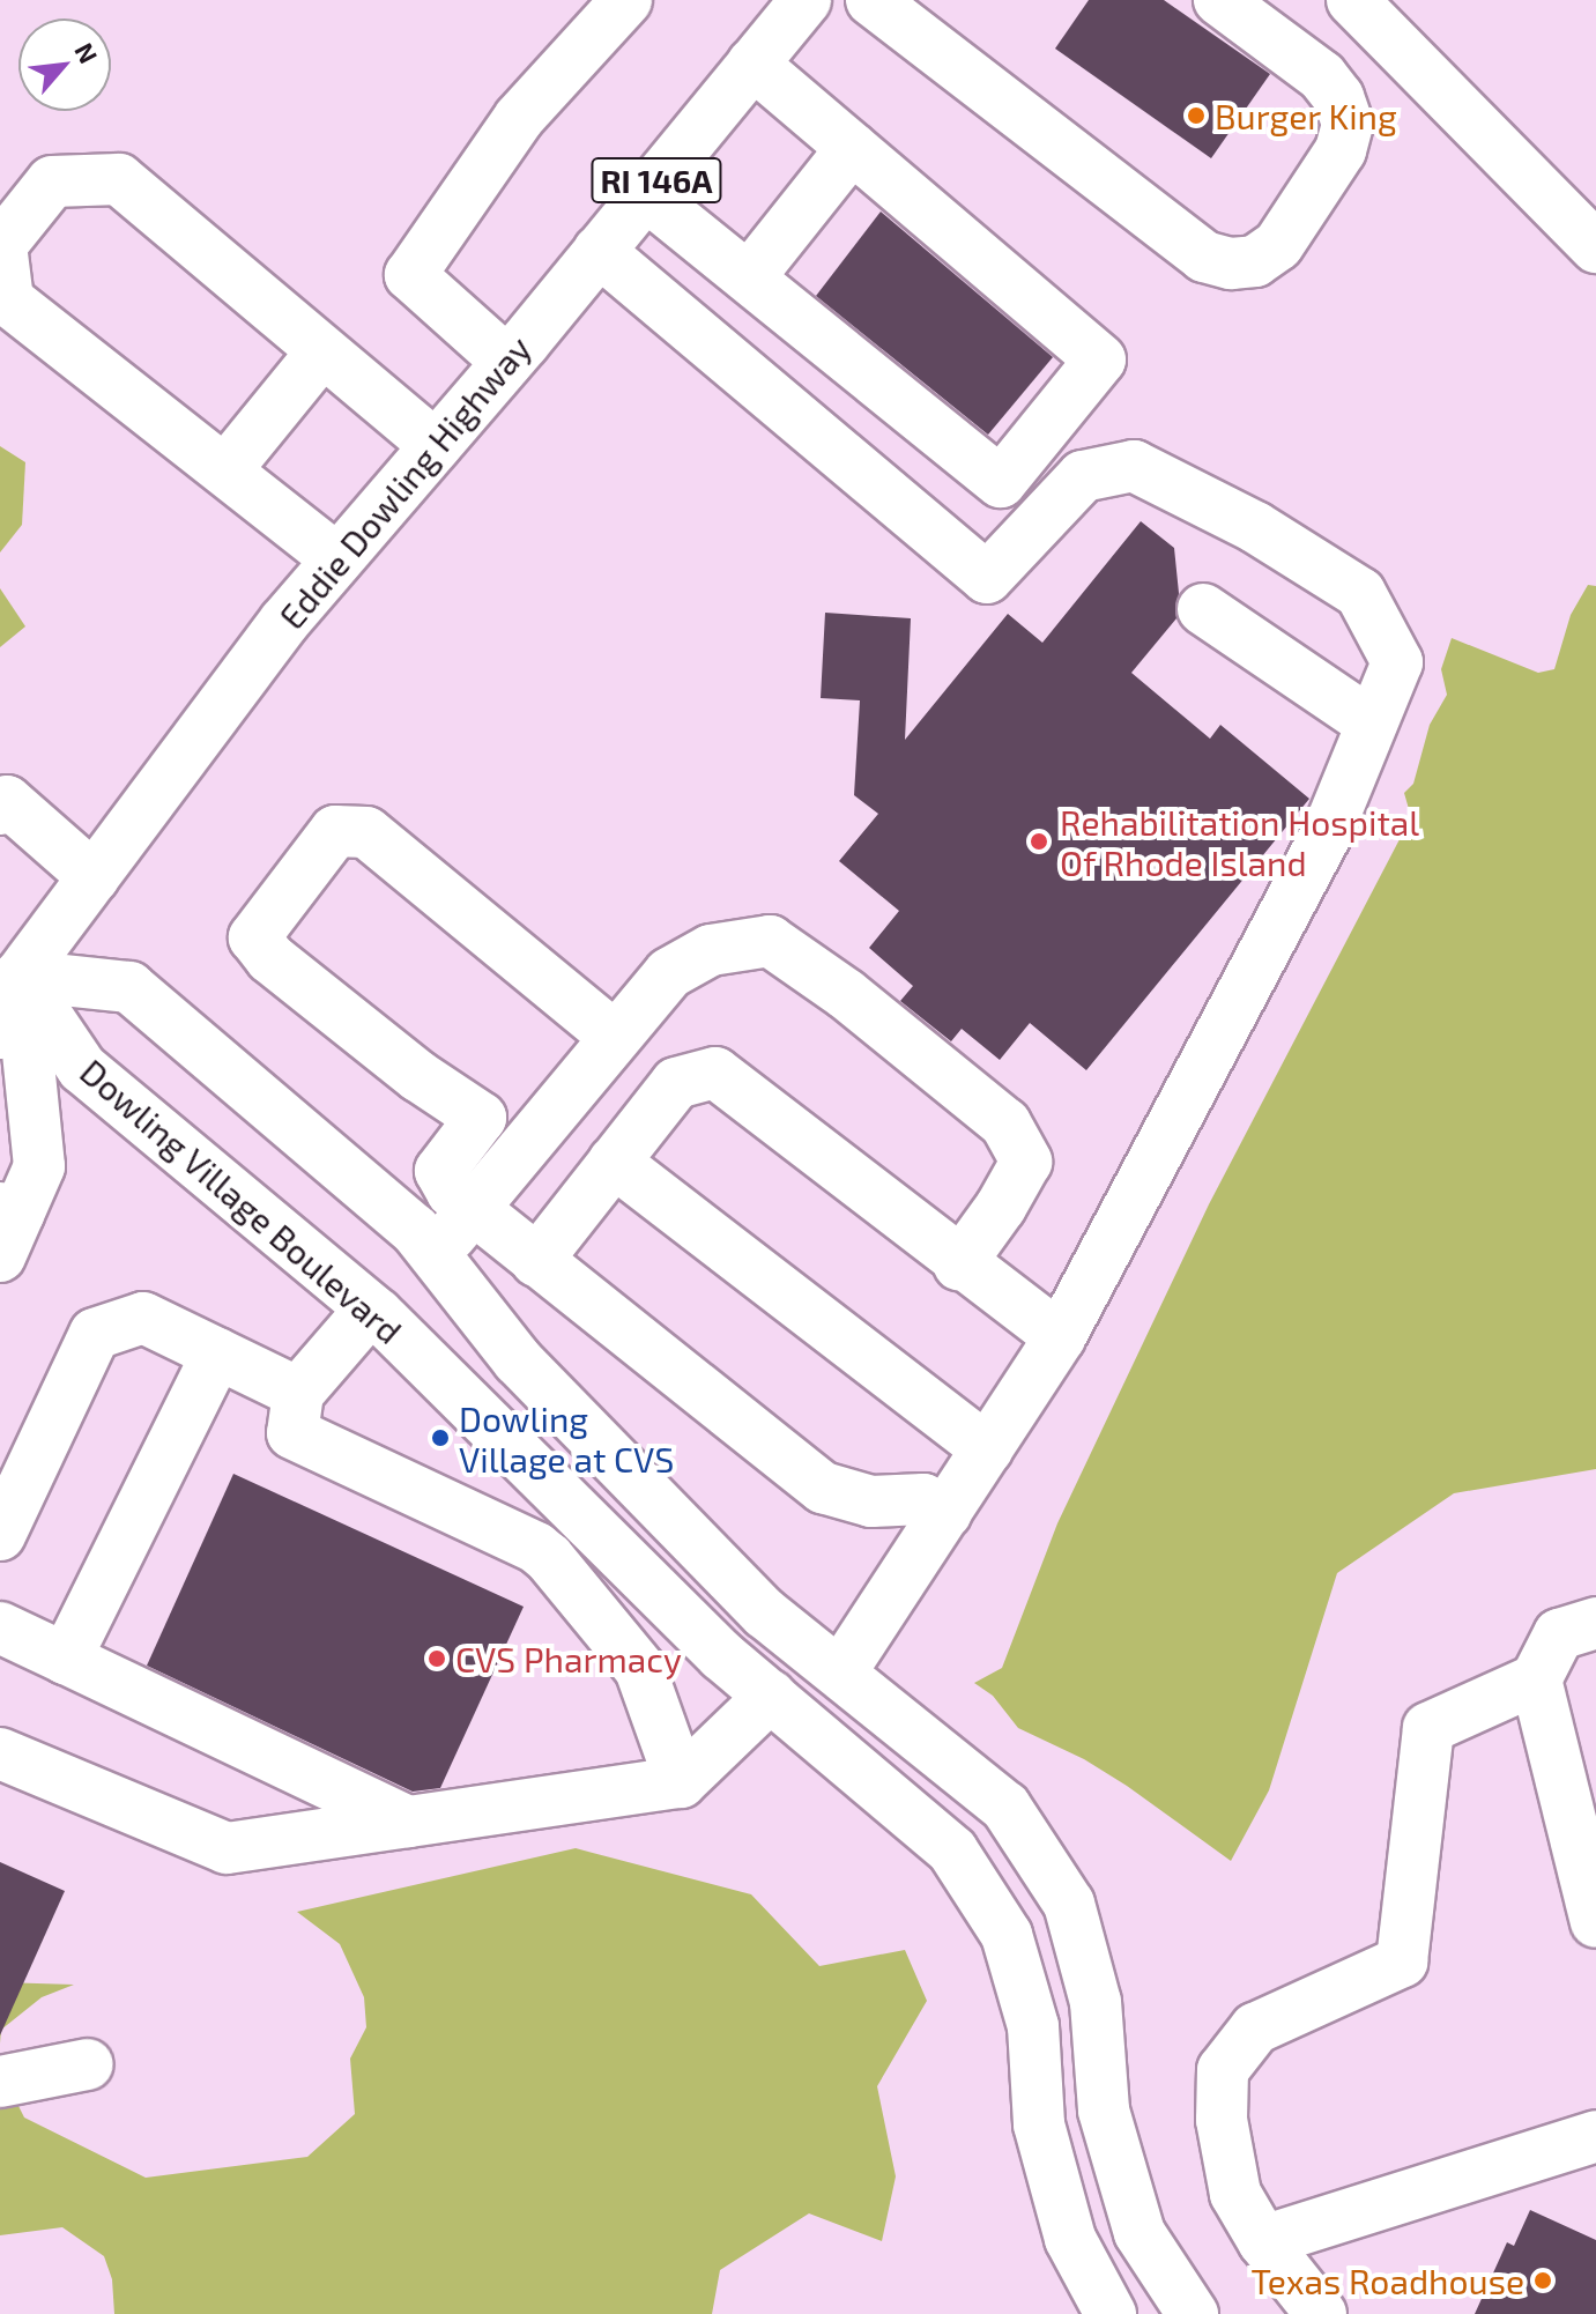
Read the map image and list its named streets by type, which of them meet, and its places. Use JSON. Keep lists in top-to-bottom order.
{
  "streets": {
    "street": ["RI 146A", "Eddie Dowling Highway", "Dowling Village Boulevard"]
  },
  "crossings": [
    ["Eddie Dowling Highway", "Dowling Village Boulevard"]
  ],
  "places": [
    "Burger King",
    "Rehabilitation Hospital Of Rhode Island",
    "Dowling Village at CVS",
    "CVS Pharmacy",
    "Texas Roadhouse"
  ],
  "north": "top right"
}
